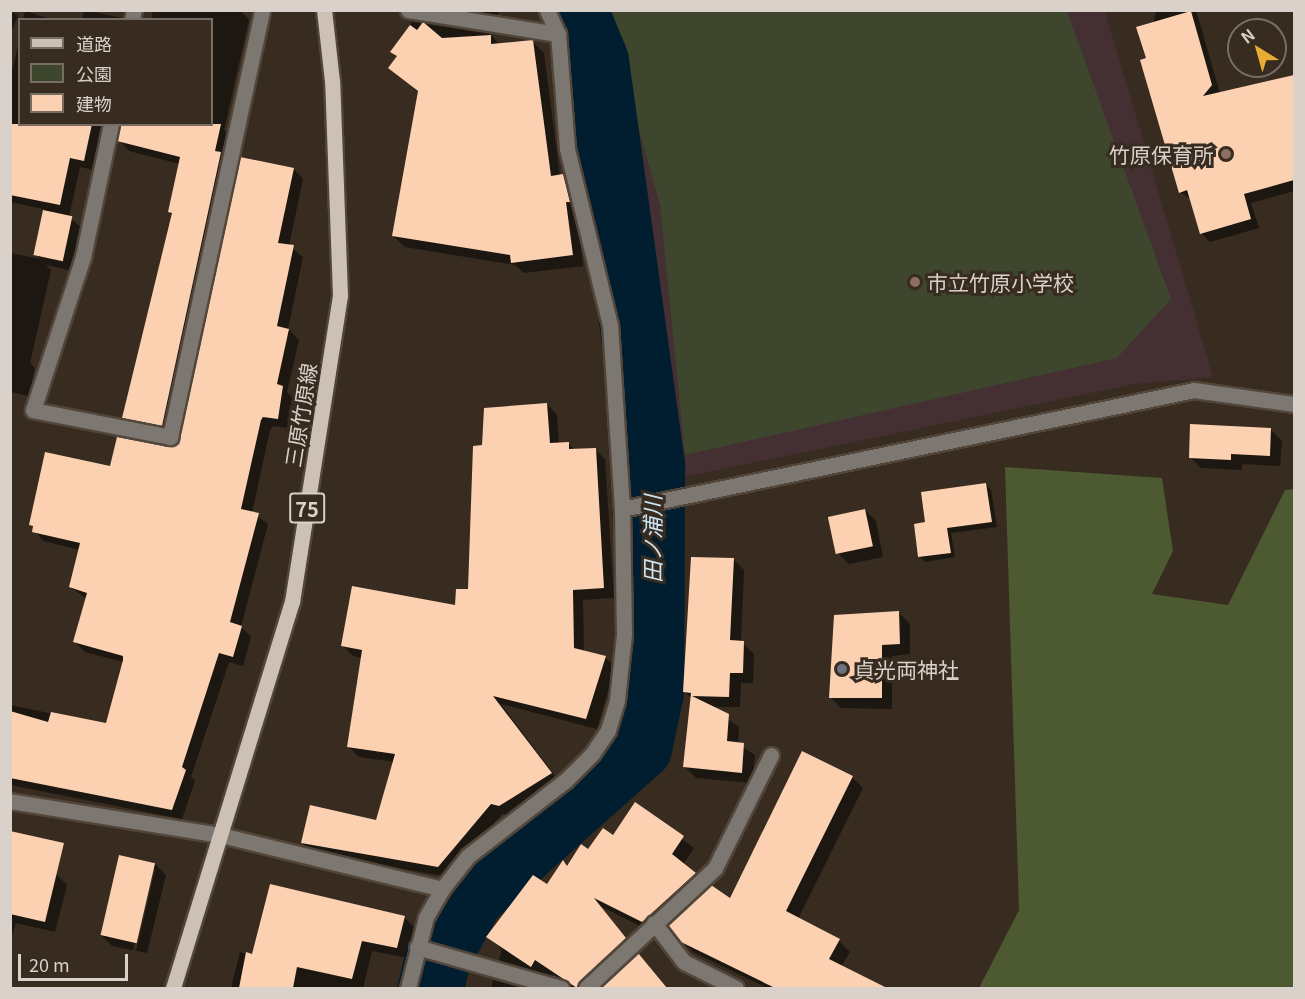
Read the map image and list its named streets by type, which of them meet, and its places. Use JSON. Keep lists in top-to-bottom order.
{
  "streets": {
    "main road": ["三原竹原線", "75"]
  },
  "water": ["田ノ浦川"],
  "places": ["竹原保育所", "市立竹原小学校", "貞光両神社"],
  "legend": ["道路", "公園", "建物"],
  "scale_bar": "20 m",
  "north": "top left"
}
